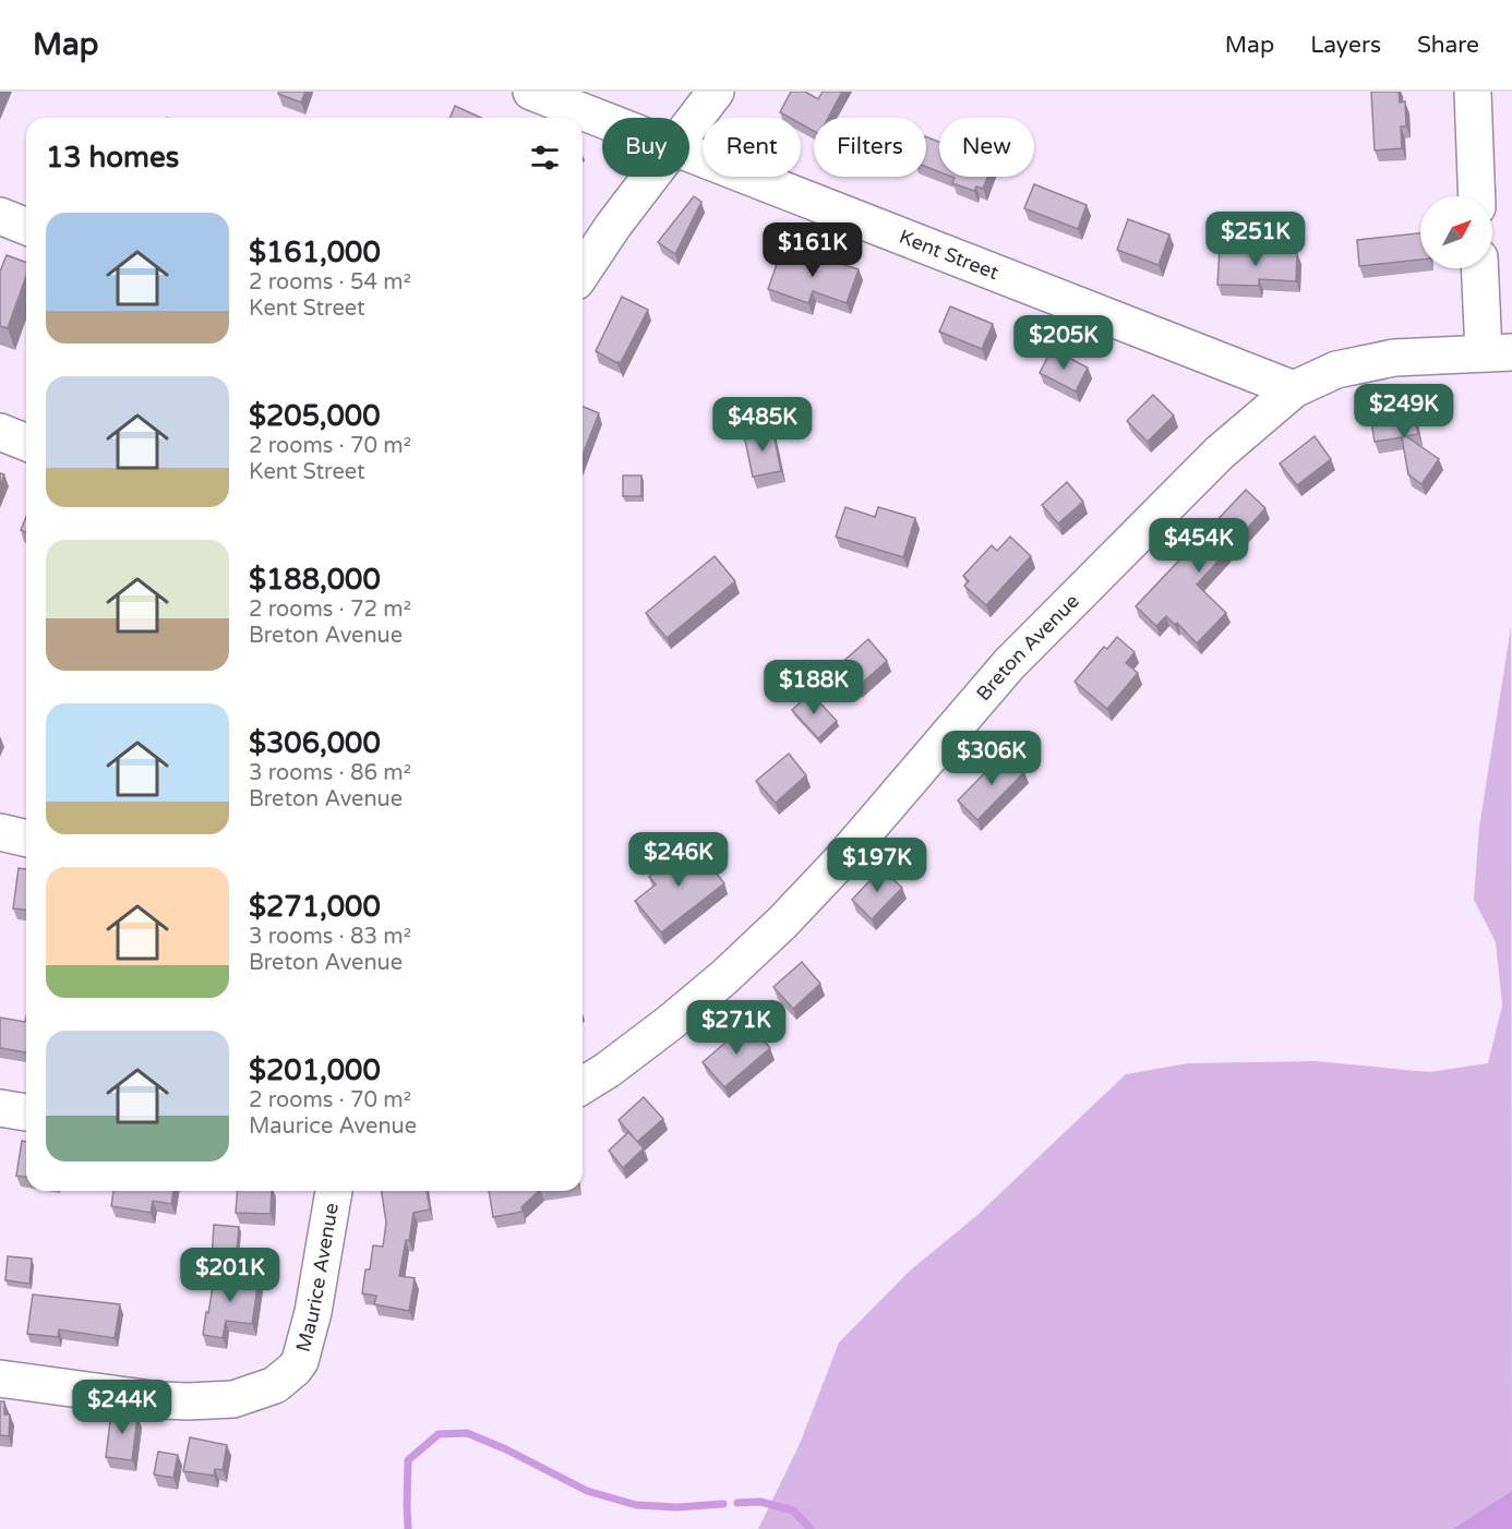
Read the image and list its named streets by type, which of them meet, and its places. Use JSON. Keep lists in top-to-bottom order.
{
  "streets": {
    "street": ["Kent Street", "Breton Avenue", "Maurice Avenue"]
  },
  "crossings": [
    ["Kent Street", "Breton Avenue"]
  ],
  "north": "top right",
  "page": {
    "header": "Map",
    "nav": ["Map", "Layers", "Share"],
    "chip": [
      "Buy",
      "Rent",
      "Filters",
      "New"
    ],
    "heading": "13 homes",
    "list": [
      {
        "name": "$161,000",
        "note": "2 rooms · 54 m² · Kent Street"
      },
      {
        "name": "$205,000",
        "note": "2 rooms · 70 m² · Kent Street"
      },
      {
        "name": "$188,000",
        "note": "2 rooms · 72 m² · Breton Avenue"
      },
      {
        "name": "$306,000",
        "note": "3 rooms · 86 m² · Breton Avenue"
      },
      {
        "name": "$271,000",
        "note": "3 rooms · 83 m² · Breton Avenue"
      },
      {
        "name": "$201,000",
        "note": "2 rooms · 70 m² · Maurice Avenue"
      }
    ],
    "price": [
      "$251K",
      "$161K",
      "$205K",
      "$249K",
      "$485K",
      "$454K",
      "$188K",
      "$306K",
      "$246K",
      "$197K",
      "$271K",
      "$201K",
      "$244K"
    ]
  }
}
